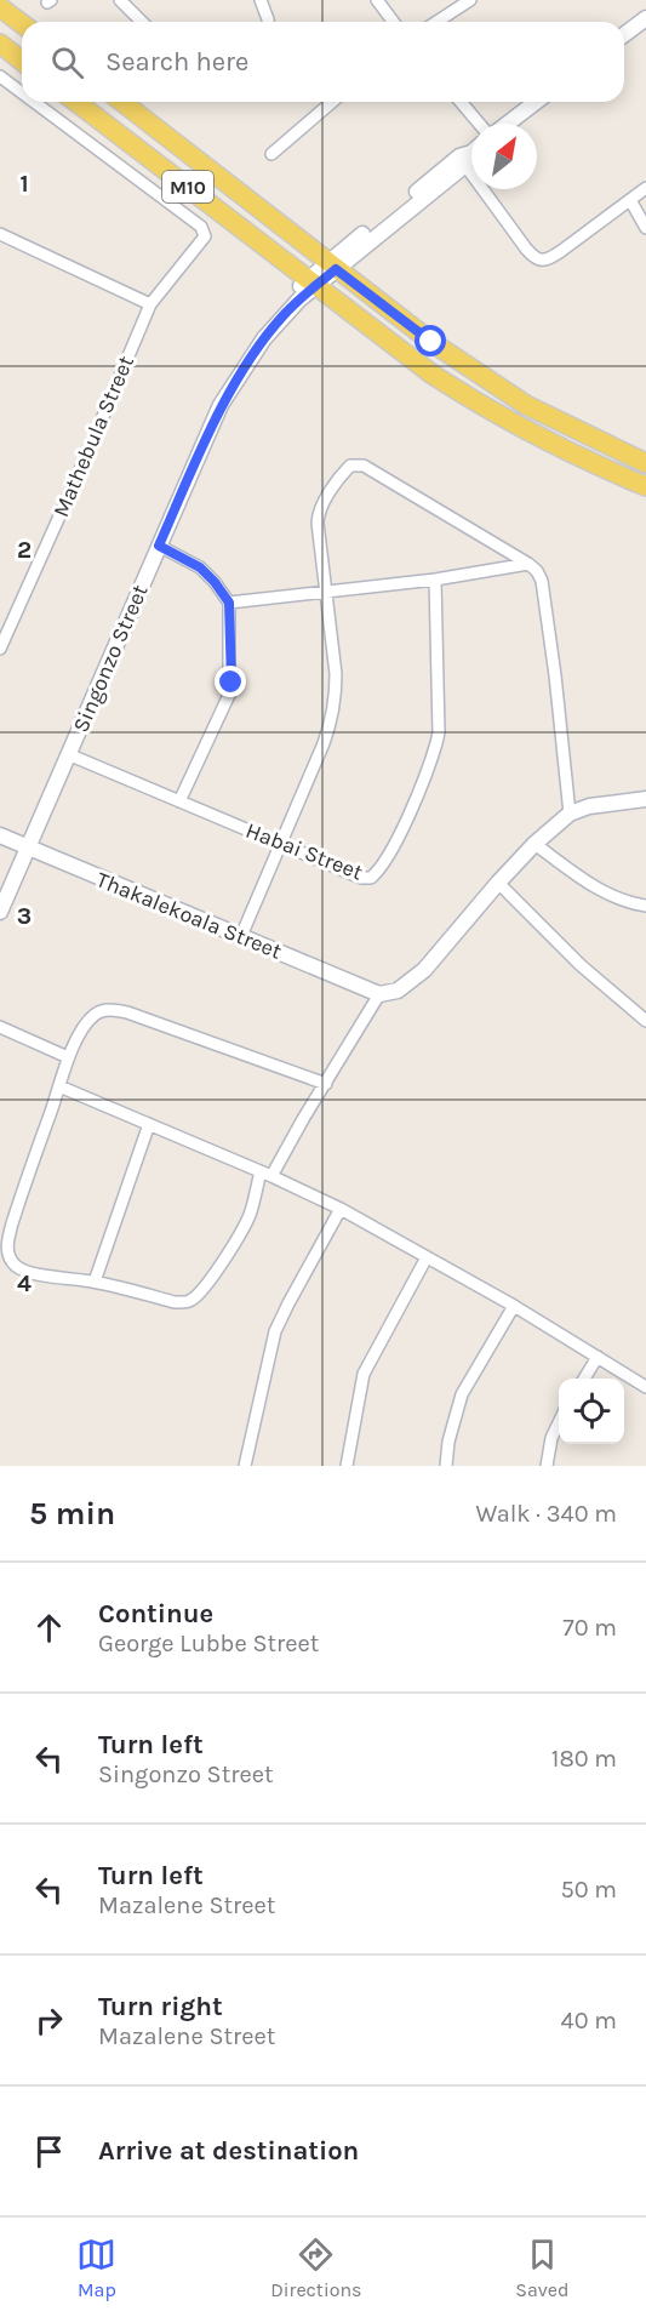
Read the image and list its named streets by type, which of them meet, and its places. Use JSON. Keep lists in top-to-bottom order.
{
  "streets": {
    "main road": ["M10"],
    "street": [
      "Mathebula Street",
      "Singonzo Street",
      "Habai Street",
      "Thakalekoala Street"
    ]
  },
  "crossings": [
    ["M10", "Singonzo Street"],
    ["Singonzo Street", "Habai Street"],
    ["Singonzo Street", "Thakalekoala Street"]
  ],
  "north": "top right",
  "page": {
    "search": "Search here",
    "heading": ["5 min", "Walk · 340 m"],
    "list": [
      ["Continue", "George Lubbe Street", "70 m"],
      ["Turn left", "Singonzo Street", "180 m"],
      ["Turn left", "Mazalene Street", "50 m"],
      ["Turn right", "Mazalene Street", "40 m"],
      "Arrive at destination"
    ],
    "nav": ["Map", "Directions", "Saved"]
  },
  "grid": {
    "rows": [
      "1",
      "2",
      "3",
      "4"
    ]
  }
}
